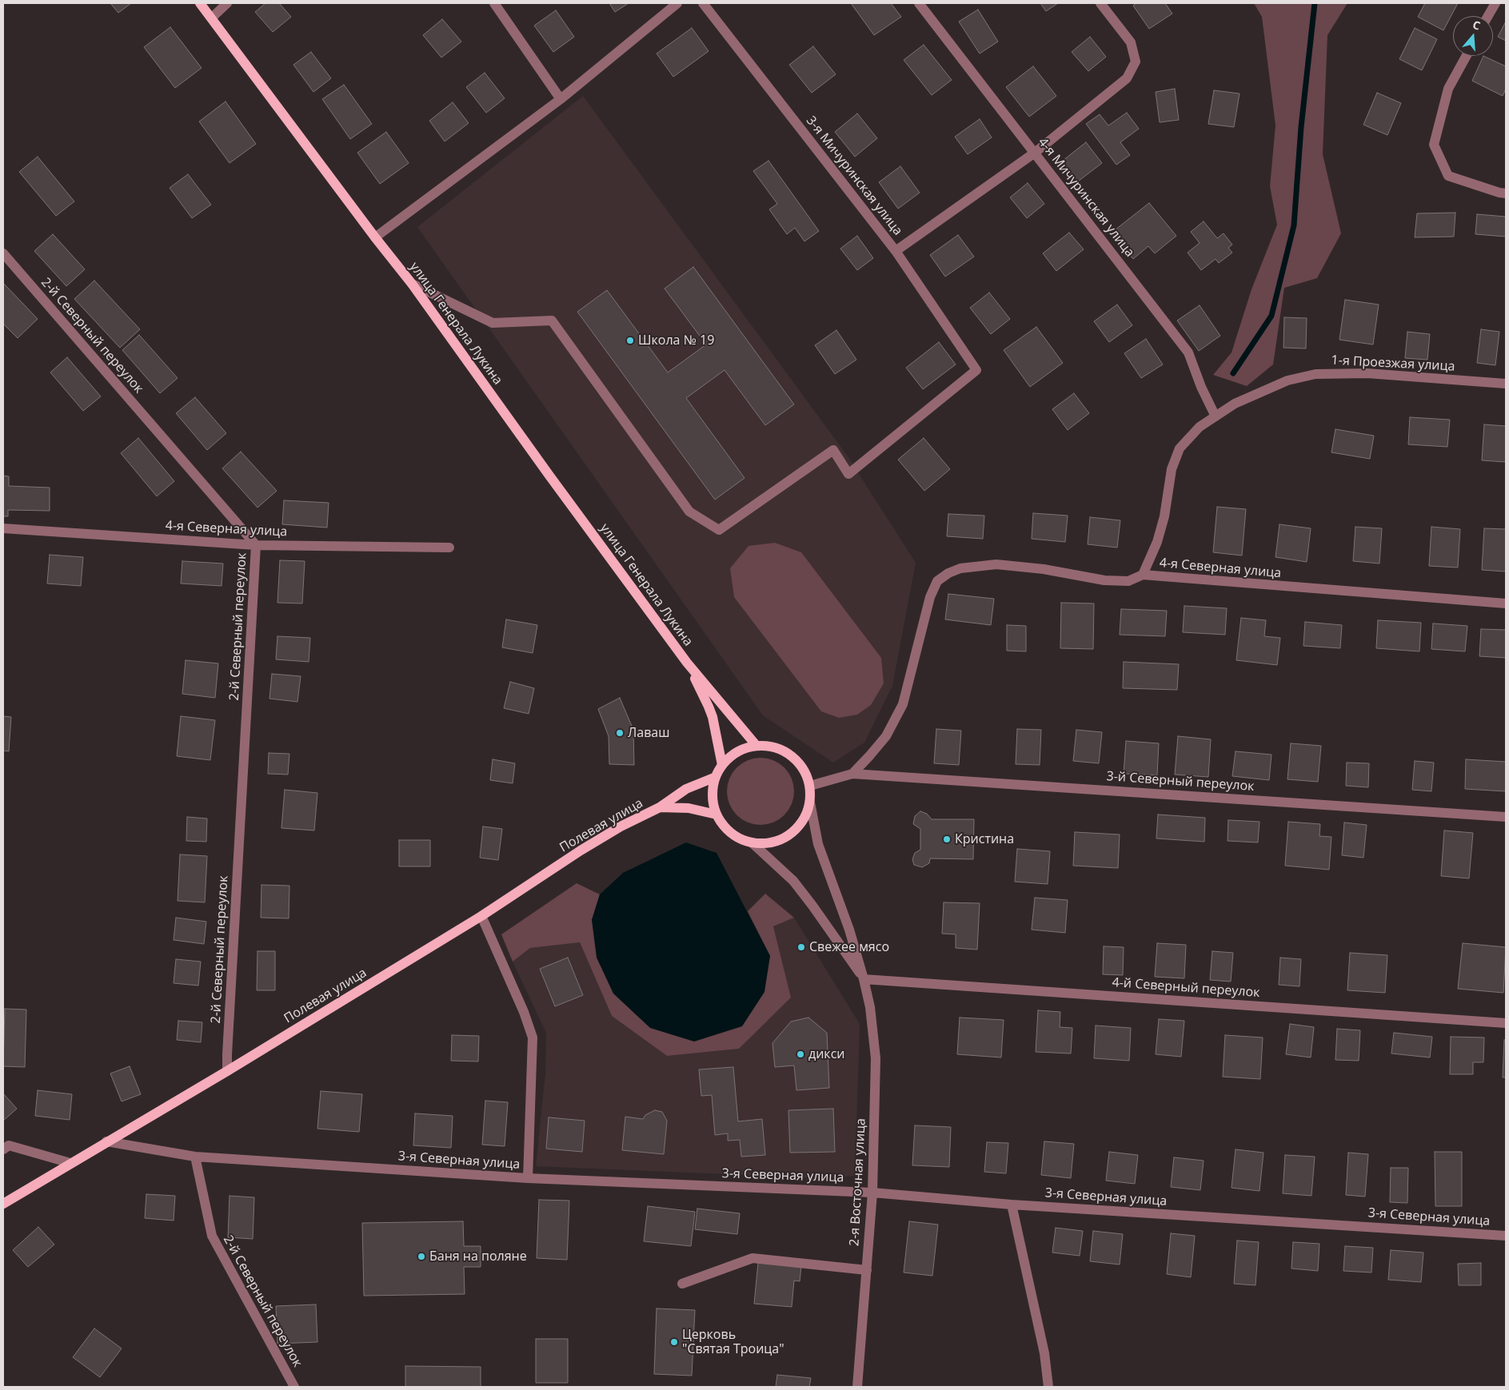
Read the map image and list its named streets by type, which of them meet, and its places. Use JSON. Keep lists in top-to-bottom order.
{
  "streets": {
    "main road": ["улица Генерала Лукина", "Полевая улица"],
    "street": [
      "3-я Мичуринская улица",
      "4-я Мичуринская улица",
      "2-й Северный переулок",
      "1-я Проезжая улица",
      "4-я Северная улица",
      "3-й Северный переулок",
      "4-й Северный переулок",
      "3-я Северная улица",
      "2-я Восточная улица"
    ]
  },
  "crossings": [
    ["3-я Мичуринская улица", "улица Генерала Лукина"],
    ["4-я Мичуринская улица", "1-я Проезжая улица"],
    ["улица Генерала Лукина", "Полевая улица"],
    ["улица Генерала Лукина", "2-я Восточная улица"],
    ["2-й Северный переулок", "4-я Северная улица"],
    ["2-й Северный переулок", "Полевая улица"],
    ["2-й Северный переулок", "3-я Северная улица"],
    ["1-я Проезжая улица", "4-я Северная улица"],
    ["4-я Северная улица", "3-й Северный переулок"],
    ["Полевая улица", "3-я Северная улица"],
    ["Полевая улица", "2-я Восточная улица"],
    ["4-й Северный переулок", "2-я Восточная улица"],
    ["3-я Северная улица", "2-я Восточная улица"]
  ],
  "places": [
    "Школа № 19",
    "Лаваш",
    "Кристина",
    "Свежее мясо",
    "дикси",
    "Баня на поляне",
    "Церковь \"Святая Троица\""
  ],
  "north": "top"
}
